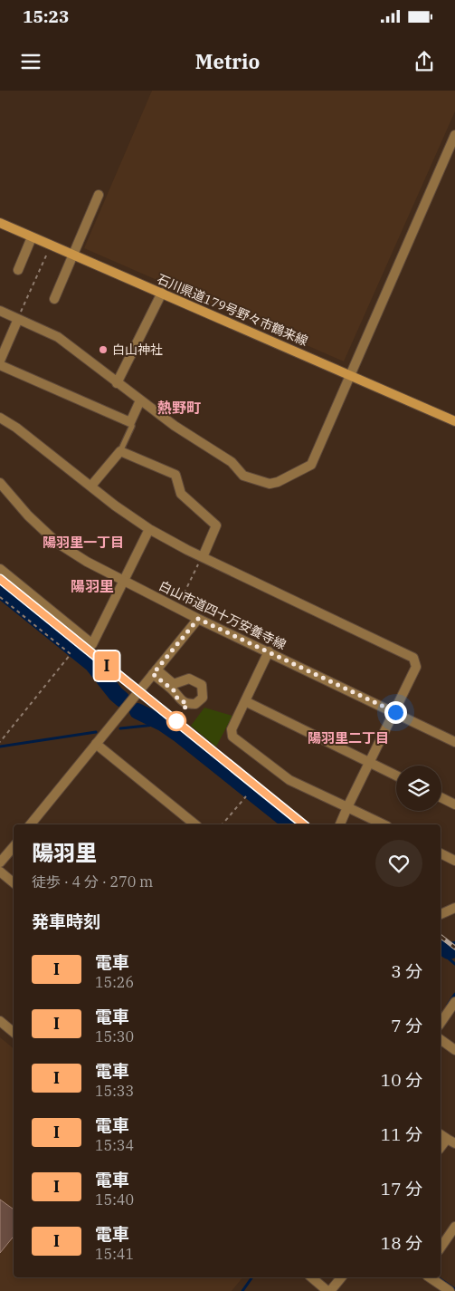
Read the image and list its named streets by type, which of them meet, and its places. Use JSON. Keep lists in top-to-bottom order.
{
  "streets": {
    "main road": ["石川県道179号野々市鶴来線"],
    "street": ["白山市道四十万安養寺線"]
  },
  "districts": [
    "熱野町",
    "陽羽里一丁目",
    "陽羽里",
    "陽羽里二丁目"
  ],
  "places": ["白山神社"],
  "page": {
    "status": "15:23",
    "header": "Metrio",
    "on_map": "I",
    "heading": [
      ["陽羽里", "徒歩 · 4 分 · 270 m"],
      "発車時刻"
    ],
    "list": [
      {
        "mark": "I",
        "name": "電車",
        "note": "15:26",
        "value": "3 分"
      },
      {
        "mark": "I",
        "name": "電車",
        "note": "15:30",
        "value": "7 分"
      },
      {
        "mark": "I",
        "name": "電車",
        "note": "15:33",
        "value": "10 分"
      },
      {
        "mark": "I",
        "name": "電車",
        "note": "15:34",
        "value": "11 分"
      },
      {
        "mark": "I",
        "name": "電車",
        "note": "15:40",
        "value": "17 分"
      },
      {
        "mark": "I",
        "name": "電車",
        "note": "15:41",
        "value": "18 分"
      }
    ]
  }
}
